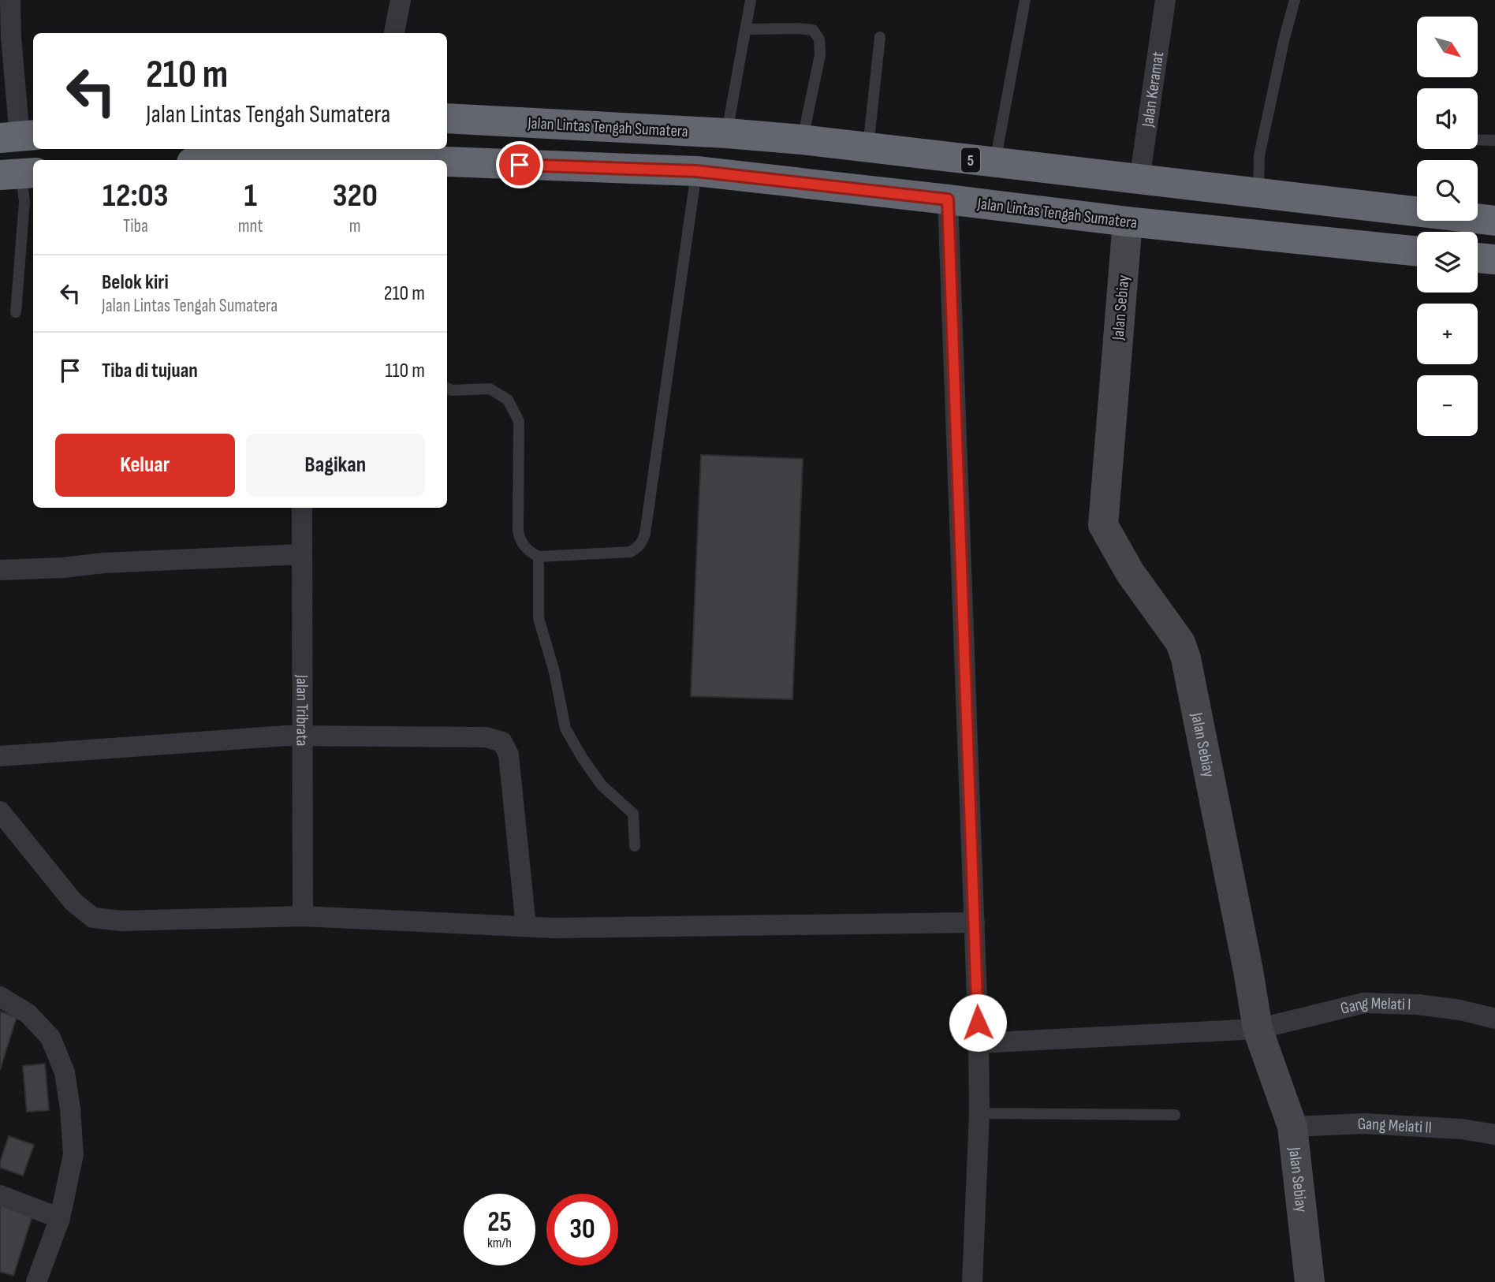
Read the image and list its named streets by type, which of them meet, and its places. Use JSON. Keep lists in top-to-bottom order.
{
  "streets": {
    "highway": ["Jalan Lintas Tengah Sumatera", "5"],
    "street": [
      "Jalan Keramat",
      "Jalan Sebiay",
      "Jalan Tribrata",
      "Gang Melati I",
      "Gang Melati II"
    ]
  },
  "crossings": [
    ["Jalan Keramat", "Jalan Lintas Tengah Sumatera"],
    ["Jalan Lintas Tengah Sumatera", "Jalan Sebiay"],
    ["Jalan Sebiay", "Gang Melati I"],
    ["Jalan Sebiay", "Gang Melati II"]
  ],
  "north": "bottom right",
  "page": {
    "map_buttons": ["+", "−"],
    "turn": ["210 m", "Jalan Lintas Tengah Sumatera"],
    "eta": [
      "12:03",
      "Tiba",
      "1",
      "mnt",
      "320",
      "m"
    ],
    "list": [
      {
        "name": "Belok kiri",
        "note": "Jalan Lintas Tengah Sumatera",
        "value": "210 m"
      },
      {
        "name": "Tiba di tujuan",
        "value": "110 m"
      }
    ],
    "buttons": ["Keluar", "Bagikan"],
    "speed": "25 km/h",
    "limit": "30"
  }
}
